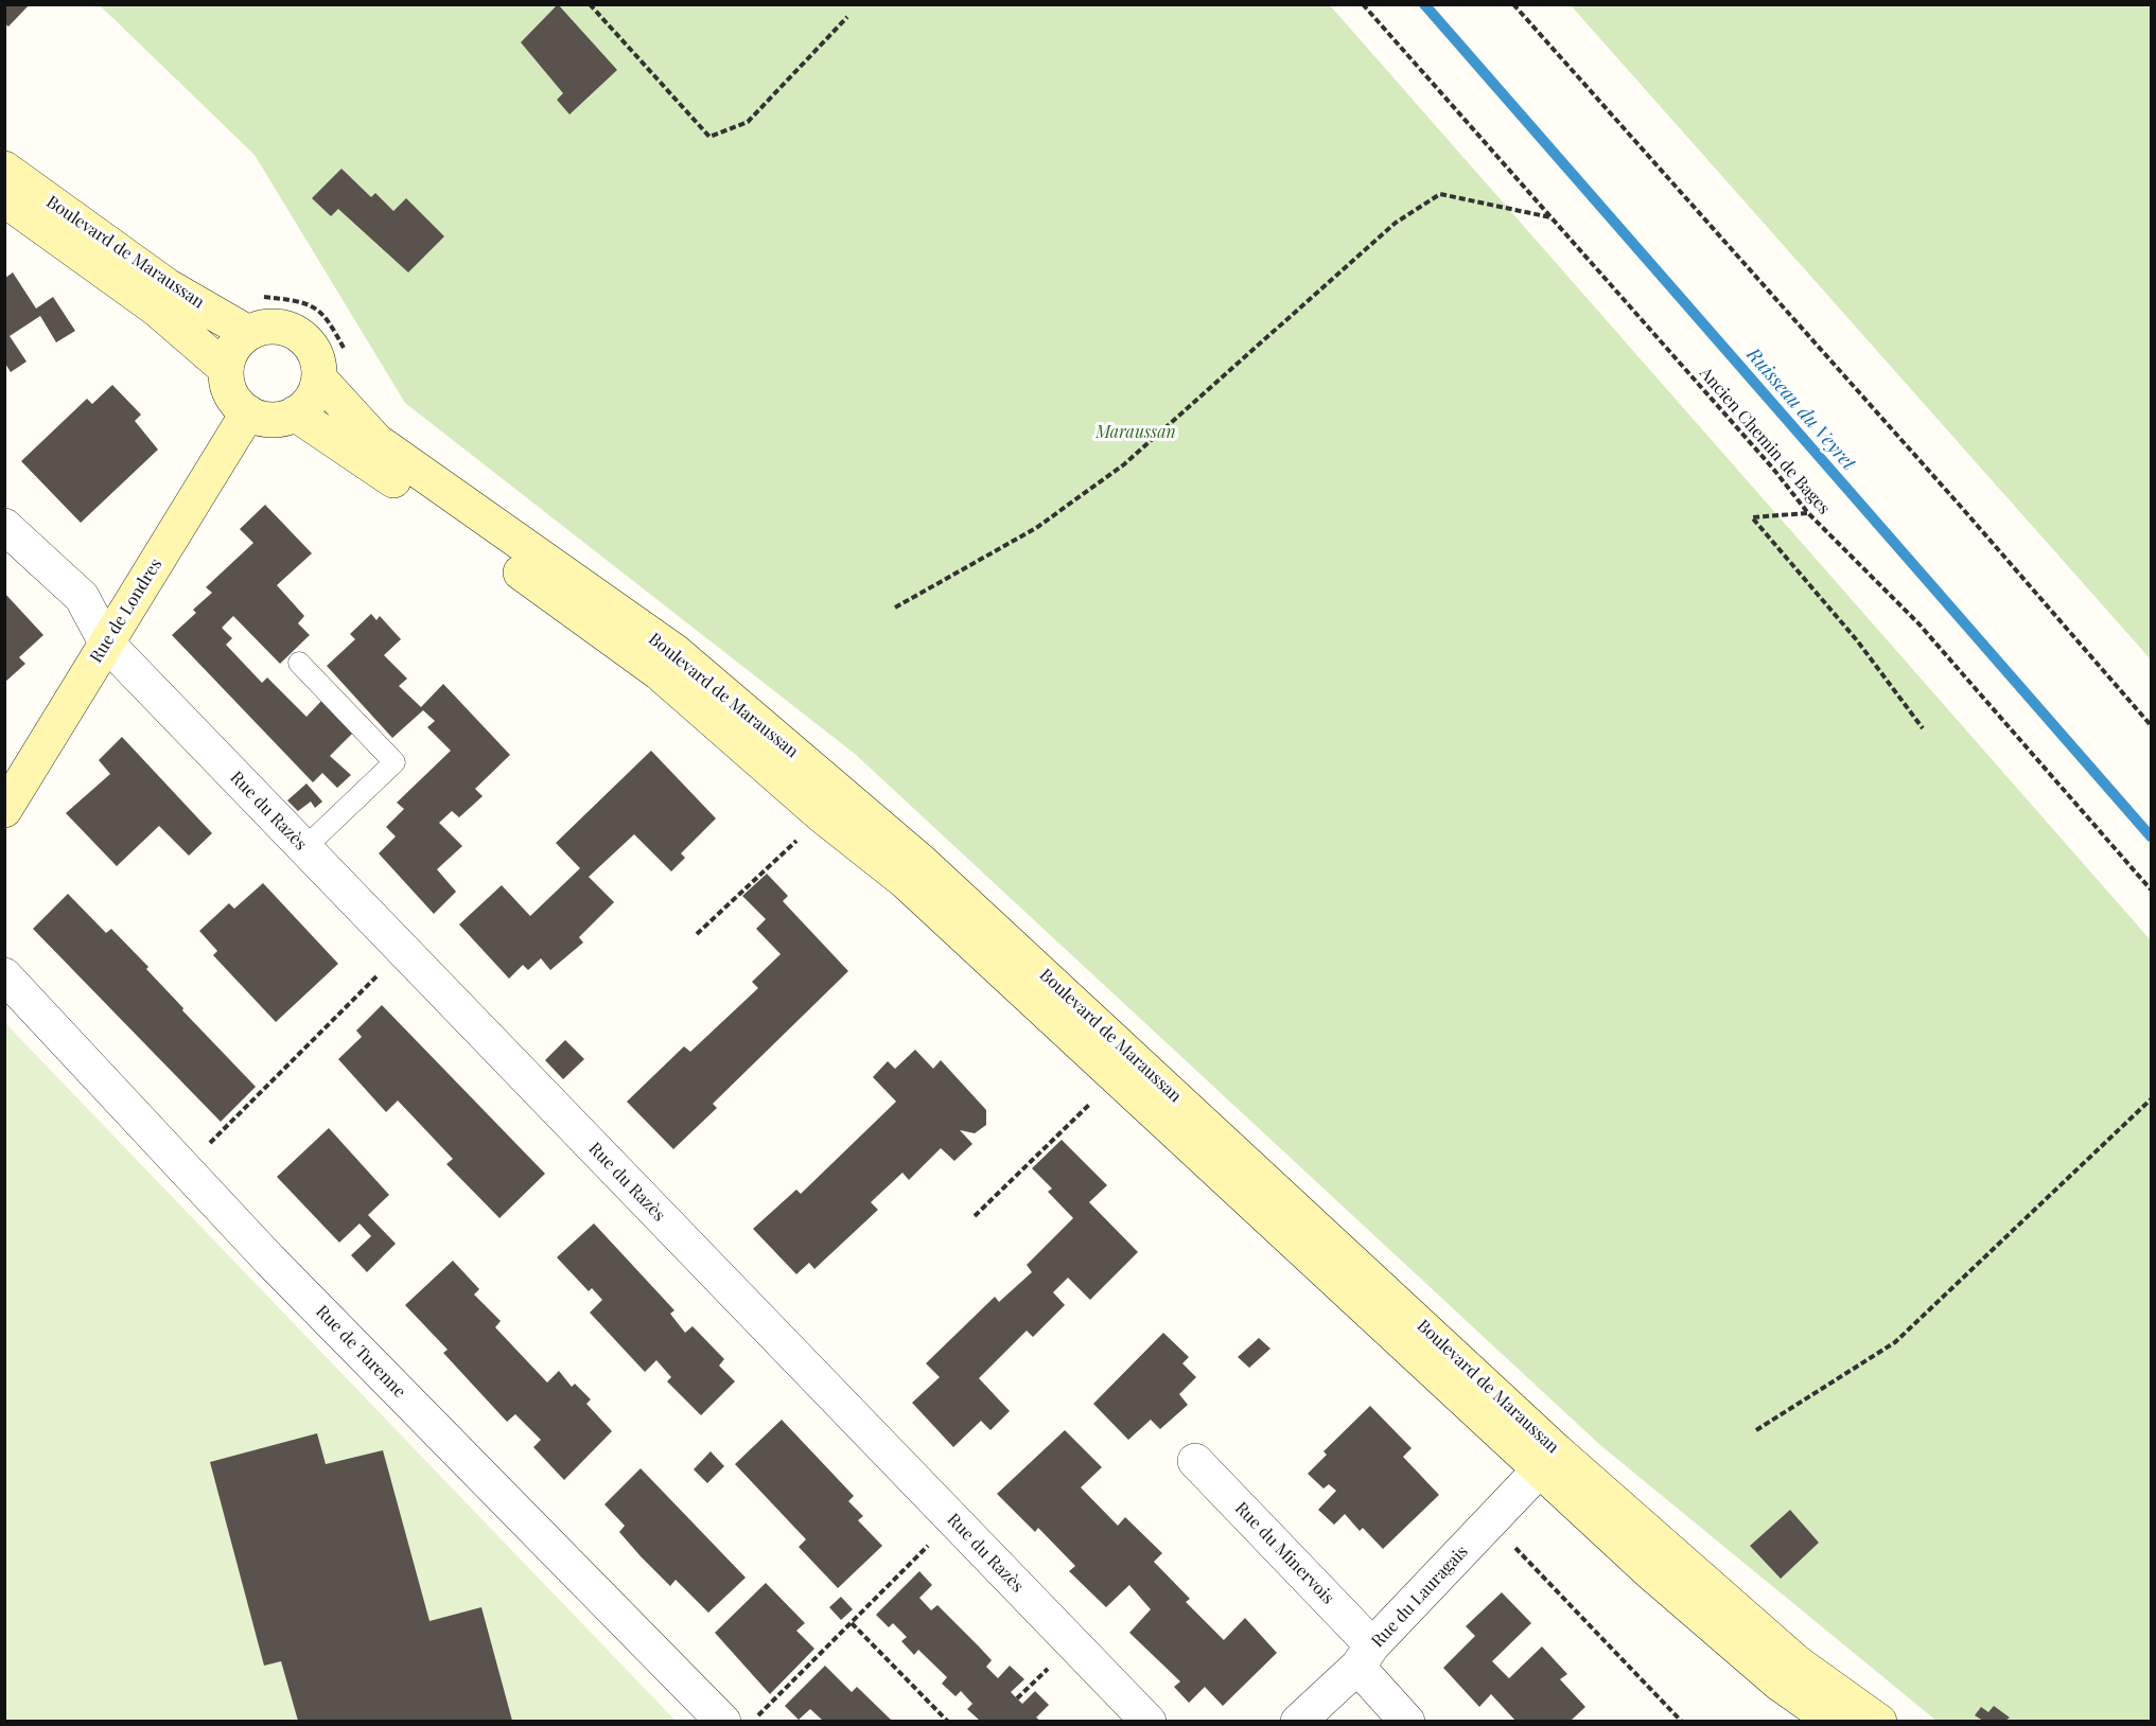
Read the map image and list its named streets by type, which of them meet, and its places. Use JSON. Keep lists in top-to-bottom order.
{
  "streets": {
    "main road": ["Boulevard de Maraussan", "Rue de Londres"],
    "street": [
      "Rue du Razès",
      "Rue de Turenne",
      "Rue du Minervois",
      "Rue du Lauragais"
    ],
    "path": ["Ancien Chemin de Bages"]
  },
  "crossings": [
    ["Boulevard de Maraussan", "Rue de Londres"],
    ["Boulevard de Maraussan", "Rue du Lauragais"],
    ["Rue de Londres", "Rue du Razès"],
    ["Rue du Minervois", "Rue du Lauragais"]
  ],
  "water": ["Ruisseau du Veyret"],
  "parks": ["Maraussan"]
}
